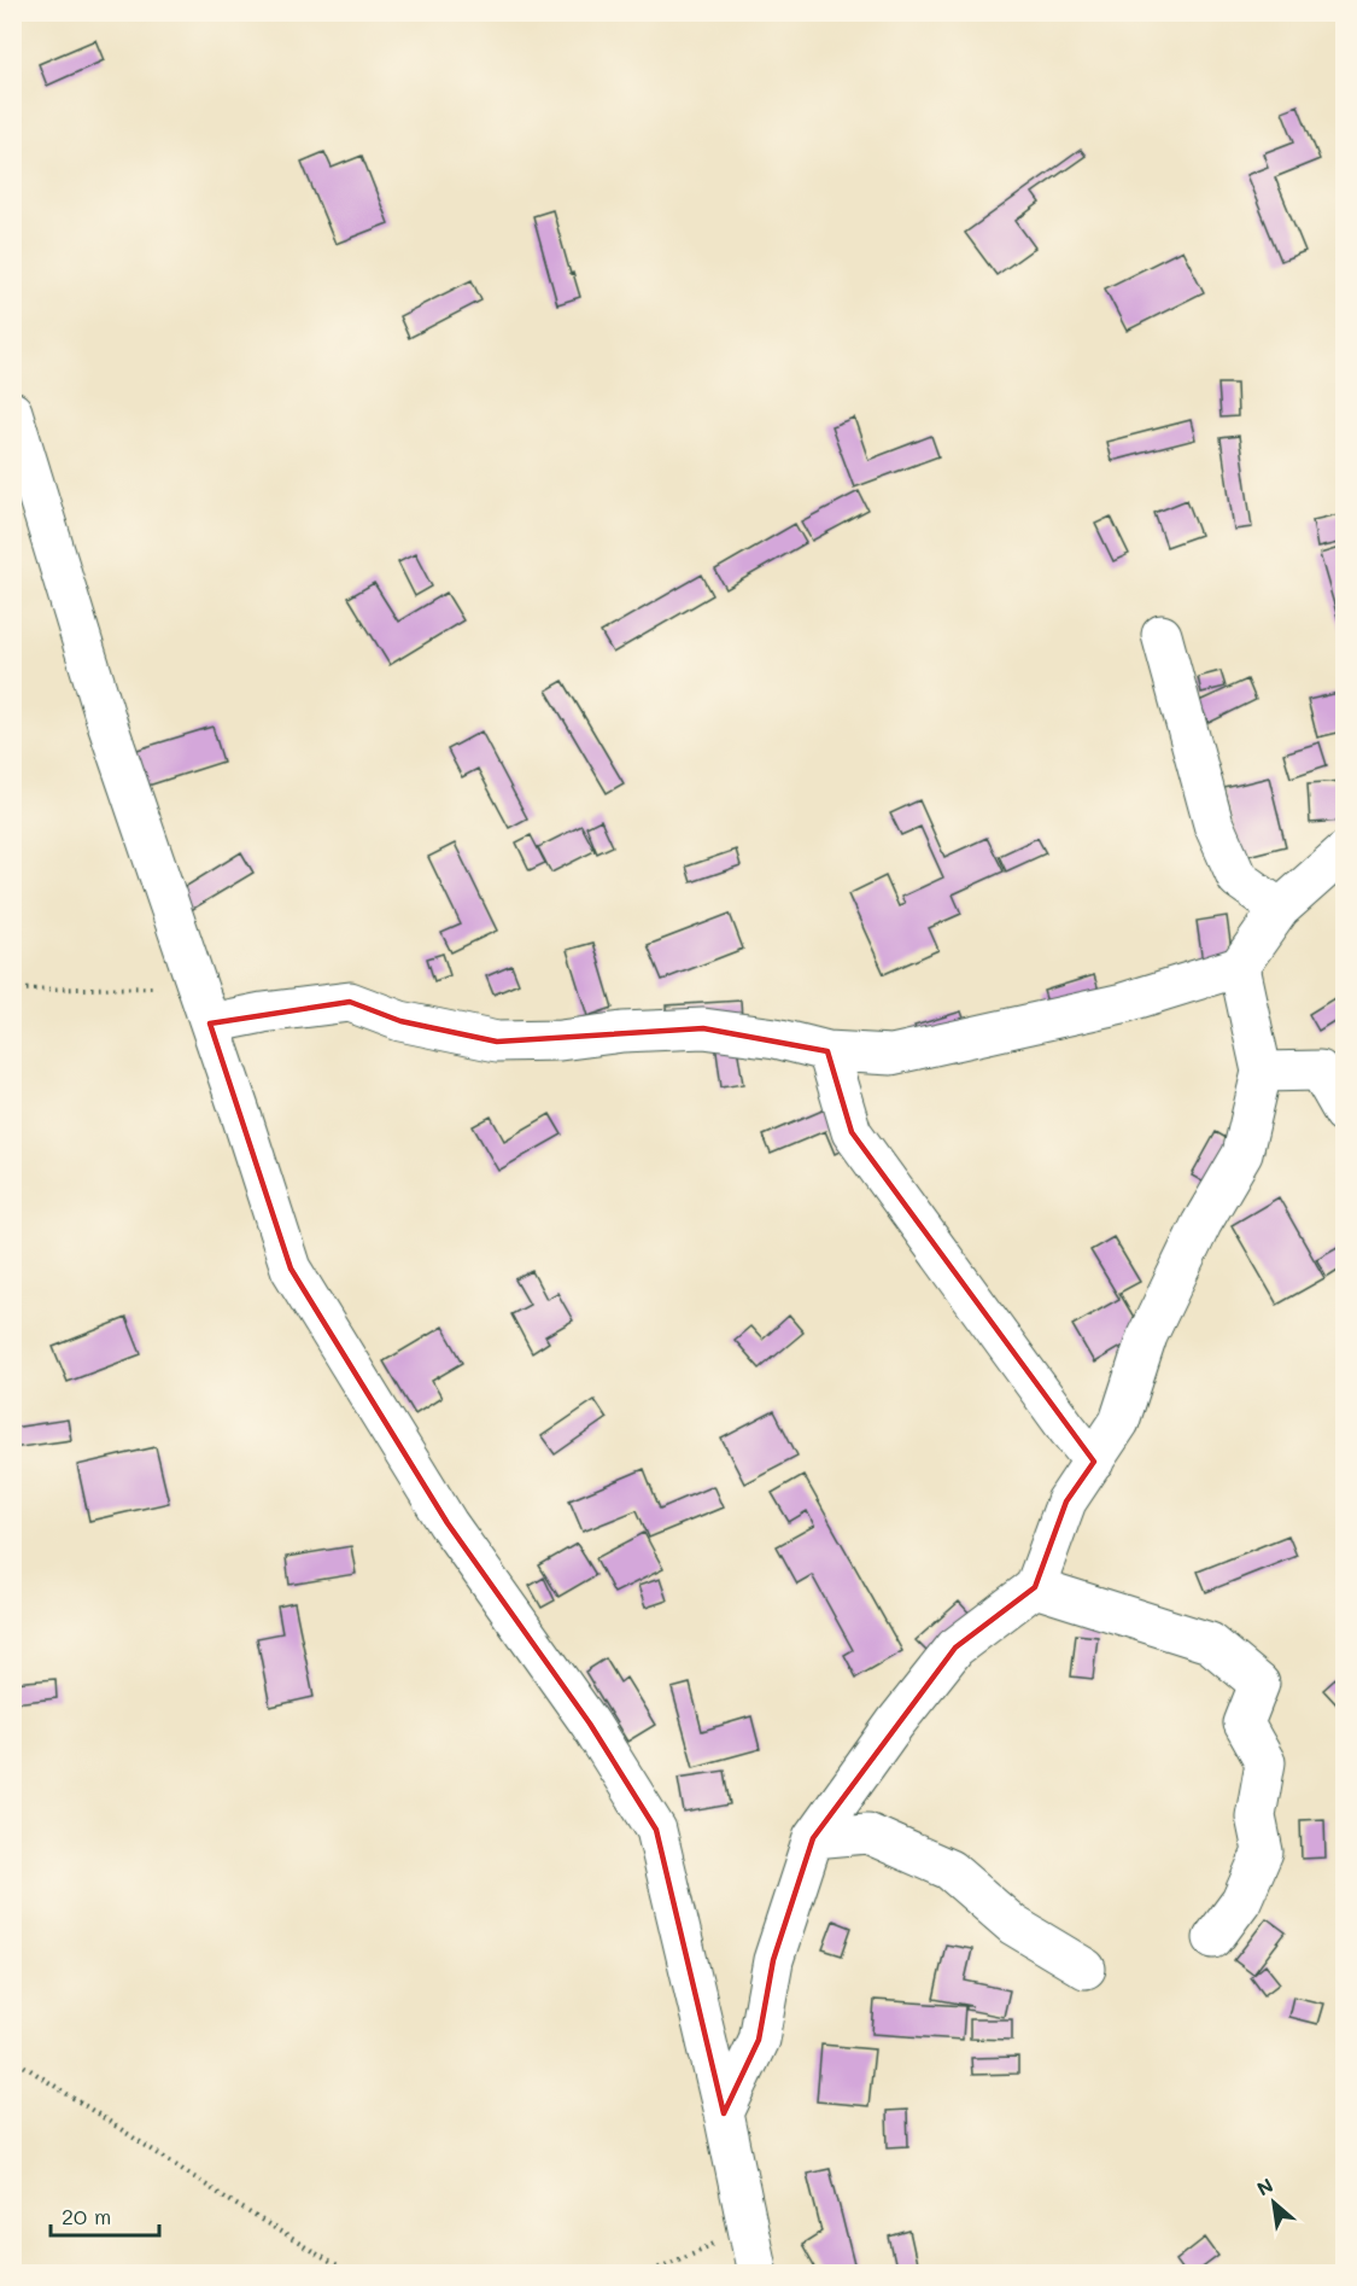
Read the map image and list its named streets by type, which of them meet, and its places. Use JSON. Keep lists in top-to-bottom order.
{
  "scale_bar": "20 m",
  "north": "top left"
}
